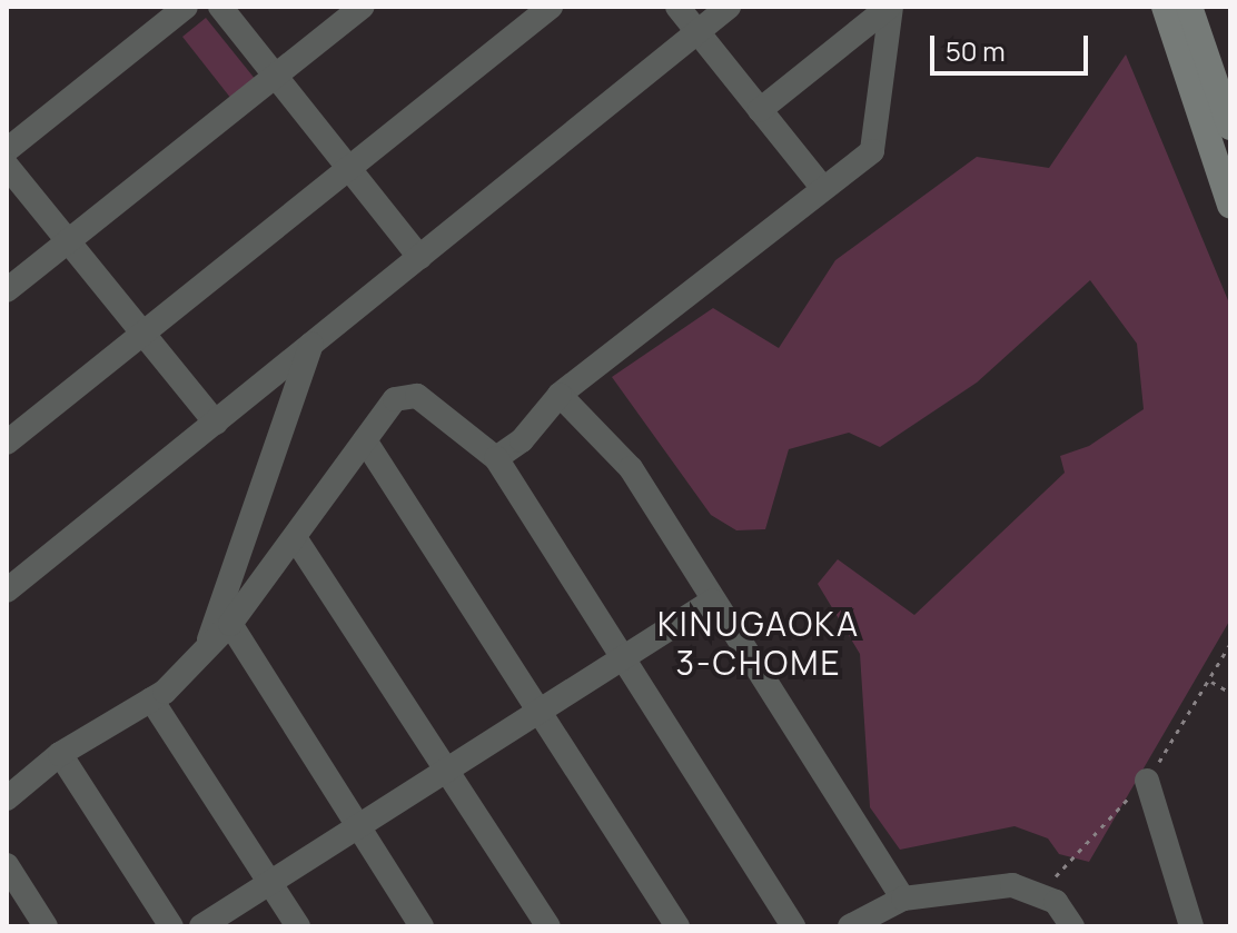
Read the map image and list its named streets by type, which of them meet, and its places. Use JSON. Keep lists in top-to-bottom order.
{
  "districts": ["KINUGAOKA 3-CHOME"],
  "scale_bar": "50 m"
}
